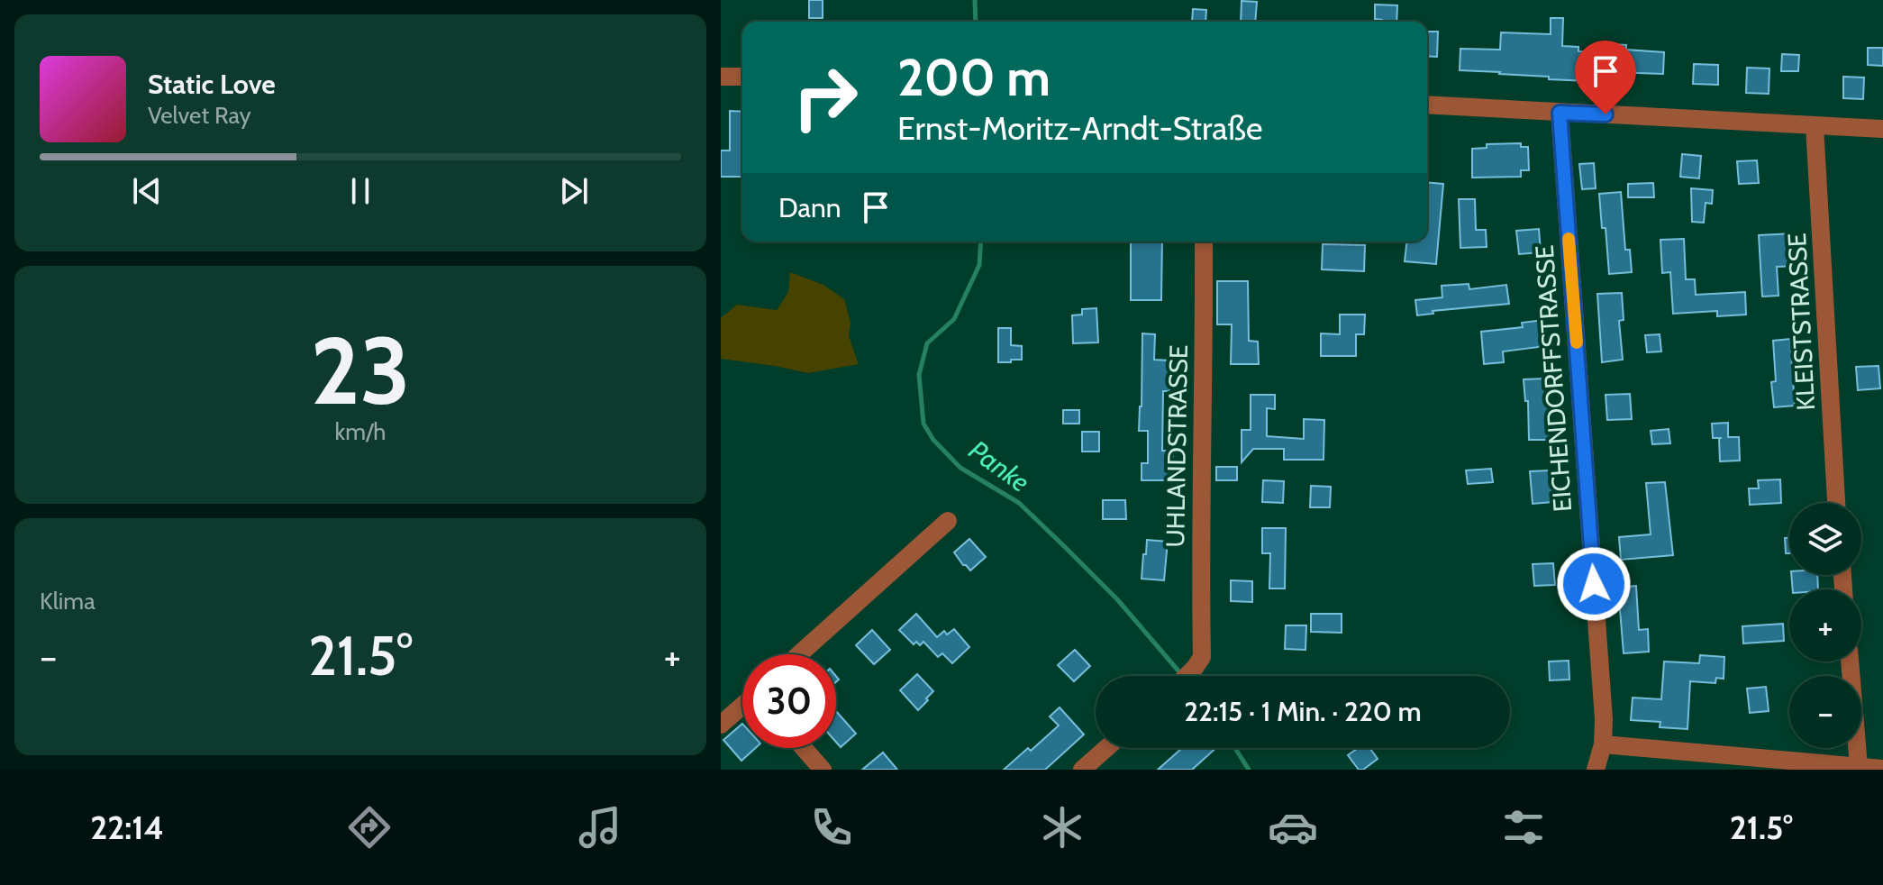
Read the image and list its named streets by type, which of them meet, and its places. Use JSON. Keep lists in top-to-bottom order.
{
  "streets": {
    "street": ["KLEISTSTRASSE", "EICHENDORFFSTRASSE", "UHLANDSTRASSE"]
  },
  "water": ["Panke"],
  "page": {
    "turn": ["200 m", "Ernst-Moritz-Arndt-Straße"],
    "song": ["Static Love", "Velvet Ray"],
    "then": "Dann",
    "tile": [
      ["23", "km/h"],
      "Klima"
    ],
    "map_buttons": ["+", "−"],
    "heat": ["−", "21.5°", "+"],
    "limit": "30",
    "trip": "22:15 · 1 Min. · 220 m",
    "tabs": ["22:14", "21.5°"]
  }
}
